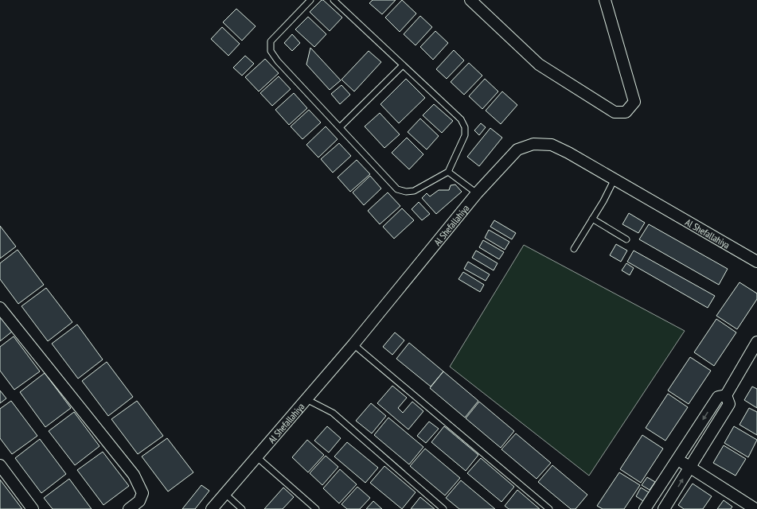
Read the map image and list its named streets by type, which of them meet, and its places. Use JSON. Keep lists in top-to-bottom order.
{
  "streets": {
    "street": ["Al Shefallahiya"]
  }
}
